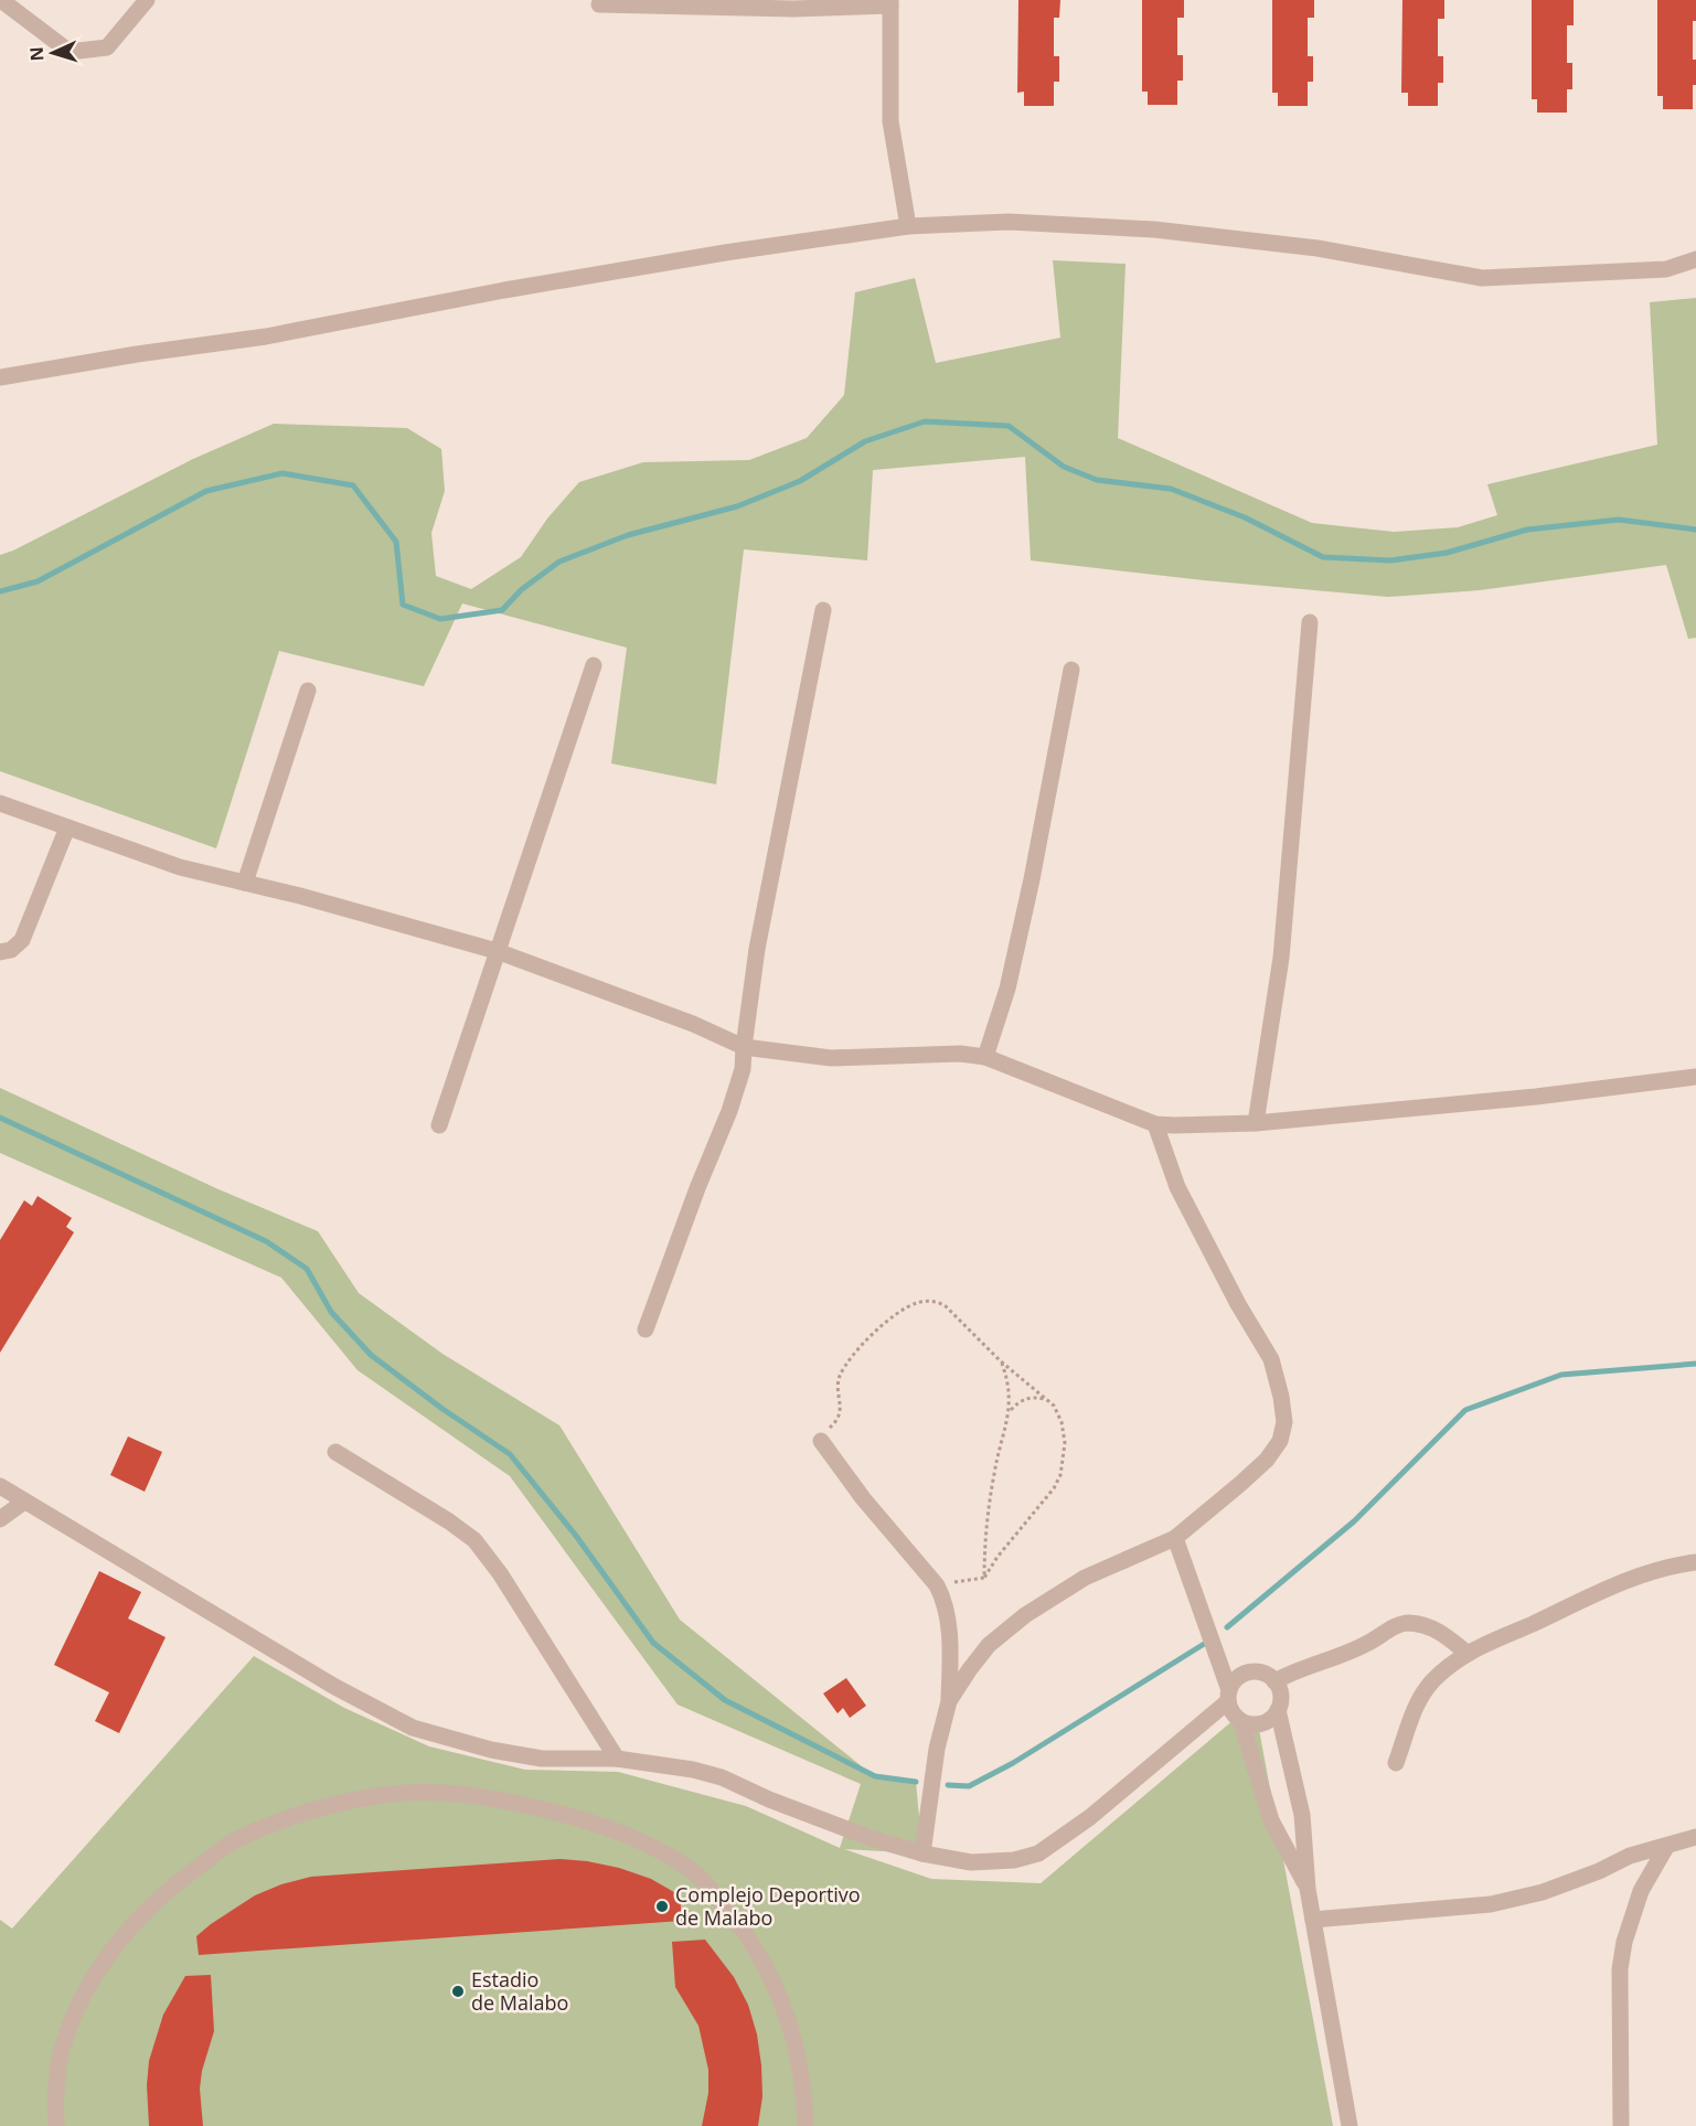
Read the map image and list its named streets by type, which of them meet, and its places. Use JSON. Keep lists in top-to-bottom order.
{
  "places": ["Complejo Deportivo de Malabo", "Estadio de Malabo"],
  "north": "left"
}
